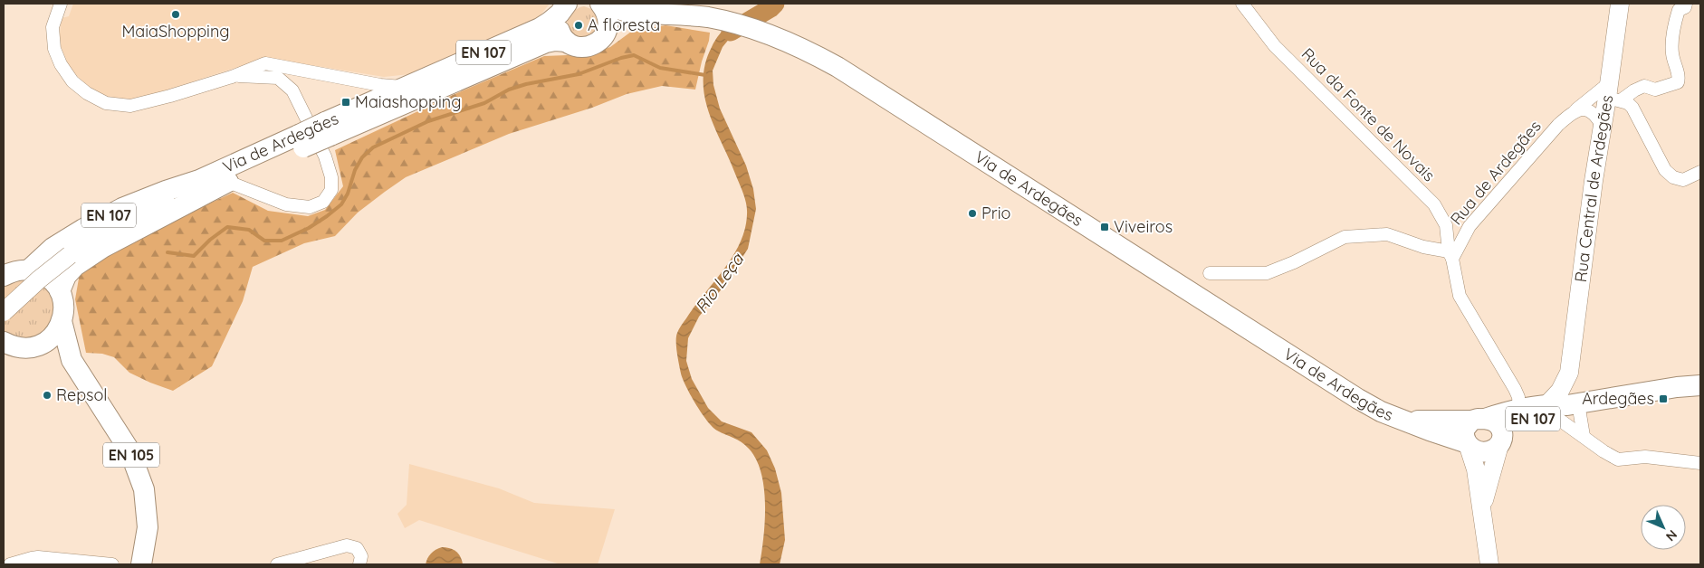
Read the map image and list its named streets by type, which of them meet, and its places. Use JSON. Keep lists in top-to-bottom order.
{
  "streets": {
    "main road": ["EN 107", "Via de Ardegães", "EN 105"],
    "street": ["Rua da Fonte de Novais", "Rua de Ardegães", "Rua Central de Ardegães"]
  },
  "crossings": [
    ["EN 107", "Via de Ardegães"],
    ["EN 107", "Rua Central de Ardegães"],
    ["Rua da Fonte de Novais", "Rua de Ardegães"],
    ["Via de Ardegães", "EN 105"],
    ["Rua de Ardegães", "Rua Central de Ardegães"]
  ],
  "water": ["Rio Leça"],
  "places": {
    "other": [
      "MaiaShopping",
      "A floresta",
      "Prio",
      "Repsol"
    ],
    "transit": ["Maiashopping", "Viveiros", "Ardegães"]
  },
  "north": "bottom right"
}
